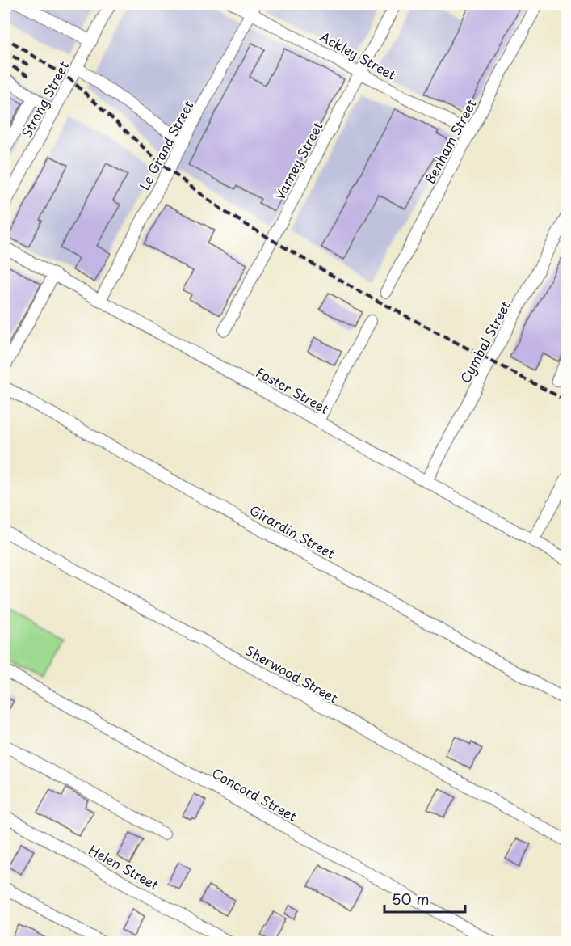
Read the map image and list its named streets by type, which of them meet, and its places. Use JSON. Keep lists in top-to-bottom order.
{
  "streets": {
    "street": [
      "Ackley Street",
      "Strong Street",
      "Benham Street",
      "Le Grand Street",
      "Varney Street",
      "Cymbal Street",
      "Foster Street",
      "Girardin Street",
      "Sherwood Street",
      "Concord Street",
      "Helen Street"
    ]
  },
  "crossings": [
    ["Ackley Street", "Benham Street"],
    ["Ackley Street", "Le Grand Street"],
    ["Ackley Street", "Varney Street"],
    ["Le Grand Street", "Foster Street"],
    ["Cymbal Street", "Foster Street"]
  ],
  "scale_bar": "50 m"
}
